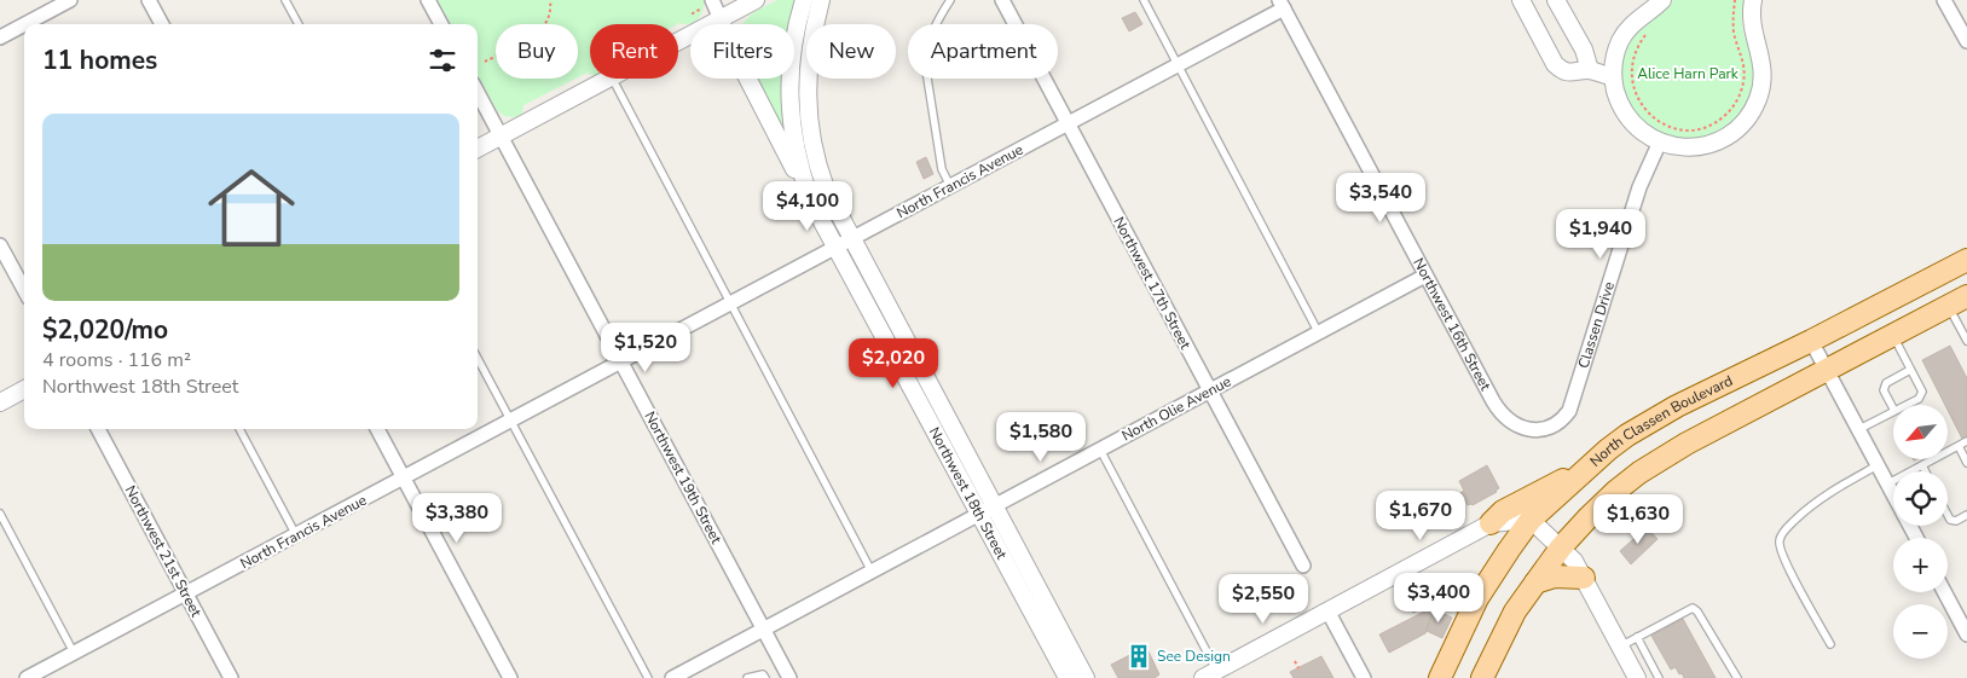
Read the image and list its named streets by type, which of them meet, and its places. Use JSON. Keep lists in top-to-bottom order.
{
  "streets": {
    "main road": ["North Classen Boulevard"],
    "street": [
      "North Francis Avenue",
      "Northwest 17th Street",
      "Northwest 16th Street",
      "Classen Drive",
      "North Olie Avenue",
      "Northwest 19th Street",
      "Northwest 18th Street",
      "Northwest 21st Street"
    ]
  },
  "crossings": [
    ["North Francis Avenue", "Northwest 17th Street"],
    ["North Francis Avenue", "Northwest 16th Street"],
    ["North Francis Avenue", "Northwest 19th Street"],
    ["North Francis Avenue", "Northwest 18th Street"],
    ["North Francis Avenue", "Northwest 21st Street"],
    ["Northwest 17th Street", "North Olie Avenue"],
    ["Northwest 16th Street", "Classen Drive"],
    ["Northwest 16th Street", "North Olie Avenue"],
    ["North Olie Avenue", "Northwest 19th Street"],
    ["North Olie Avenue", "Northwest 18th Street"]
  ],
  "parks": ["Alice Harn Park"],
  "places": {
    "building": ["See Design"]
  },
  "north": "bottom left",
  "page": {
    "chip": [
      "Buy",
      "Rent",
      "Filters",
      "New",
      "Apartment"
    ],
    "heading": "11 homes",
    "list": [
      {
        "name": "$2,020/mo",
        "note": "4 rooms · 116 m² · Northwest 18th Street"
      }
    ],
    "price": [
      "$3,540",
      "$4,100",
      "$1,940",
      "$1,520",
      "$2,020",
      "$1,580",
      "$1,670",
      "$3,380",
      "$1,630",
      "$3,400",
      "$2,550"
    ],
    "map_buttons": ["+", "−"]
  }
}
